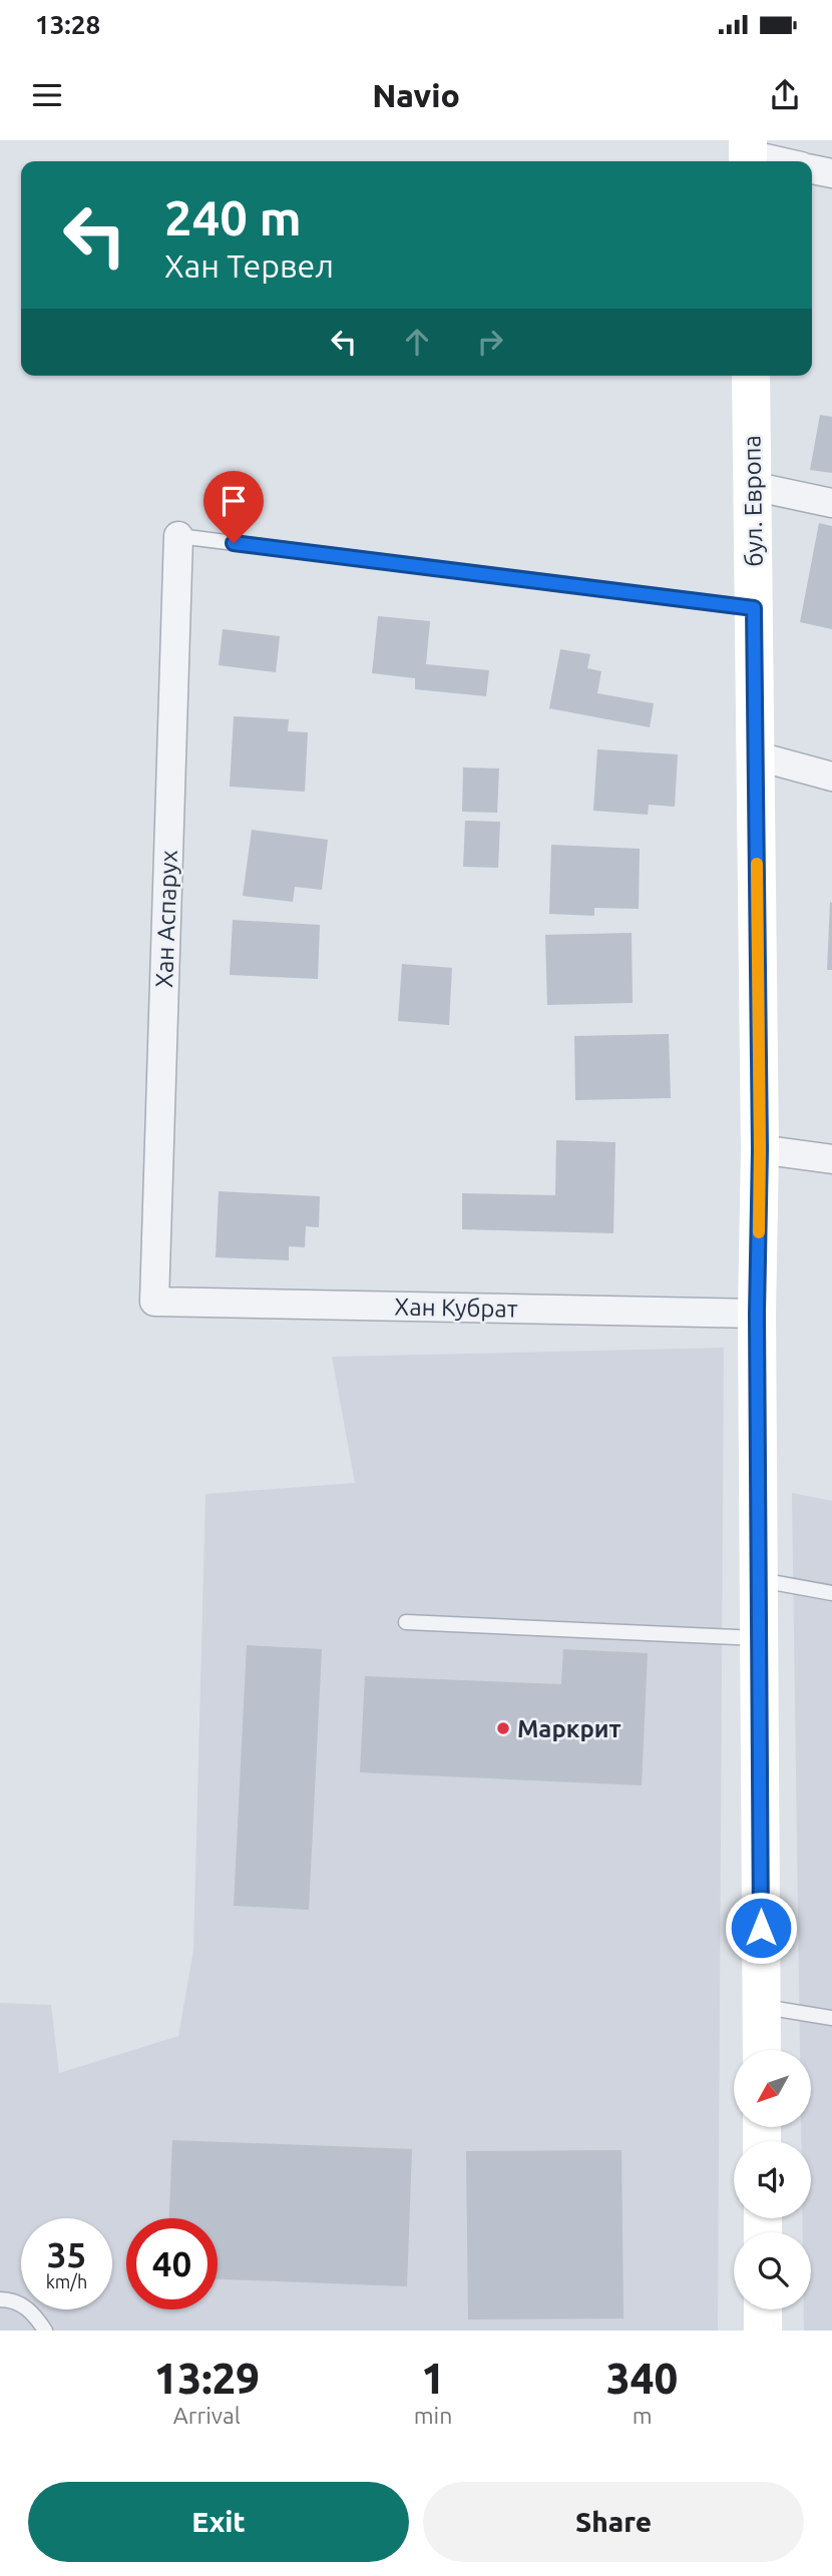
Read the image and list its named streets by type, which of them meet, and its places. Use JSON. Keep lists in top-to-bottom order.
{
  "streets": {
    "street": ["бул. Европа", "Хан Аспарух", "Хан Кубрат"]
  },
  "crossings": [
    ["бул. Европа", "Хан Кубрат"],
    ["Хан Аспарух", "Хан Кубрат"]
  ],
  "places": ["Маркрит"],
  "north": "bottom left",
  "page": {
    "status": "13:28",
    "header": "Navio",
    "turn": ["240 m", "Хан Тервел"],
    "speed": "35 km/h",
    "limit": "40",
    "eta": [
      "13:29",
      "Arrival",
      "1",
      "min",
      "340",
      "m"
    ],
    "buttons": ["Exit", "Share"]
  }
}
